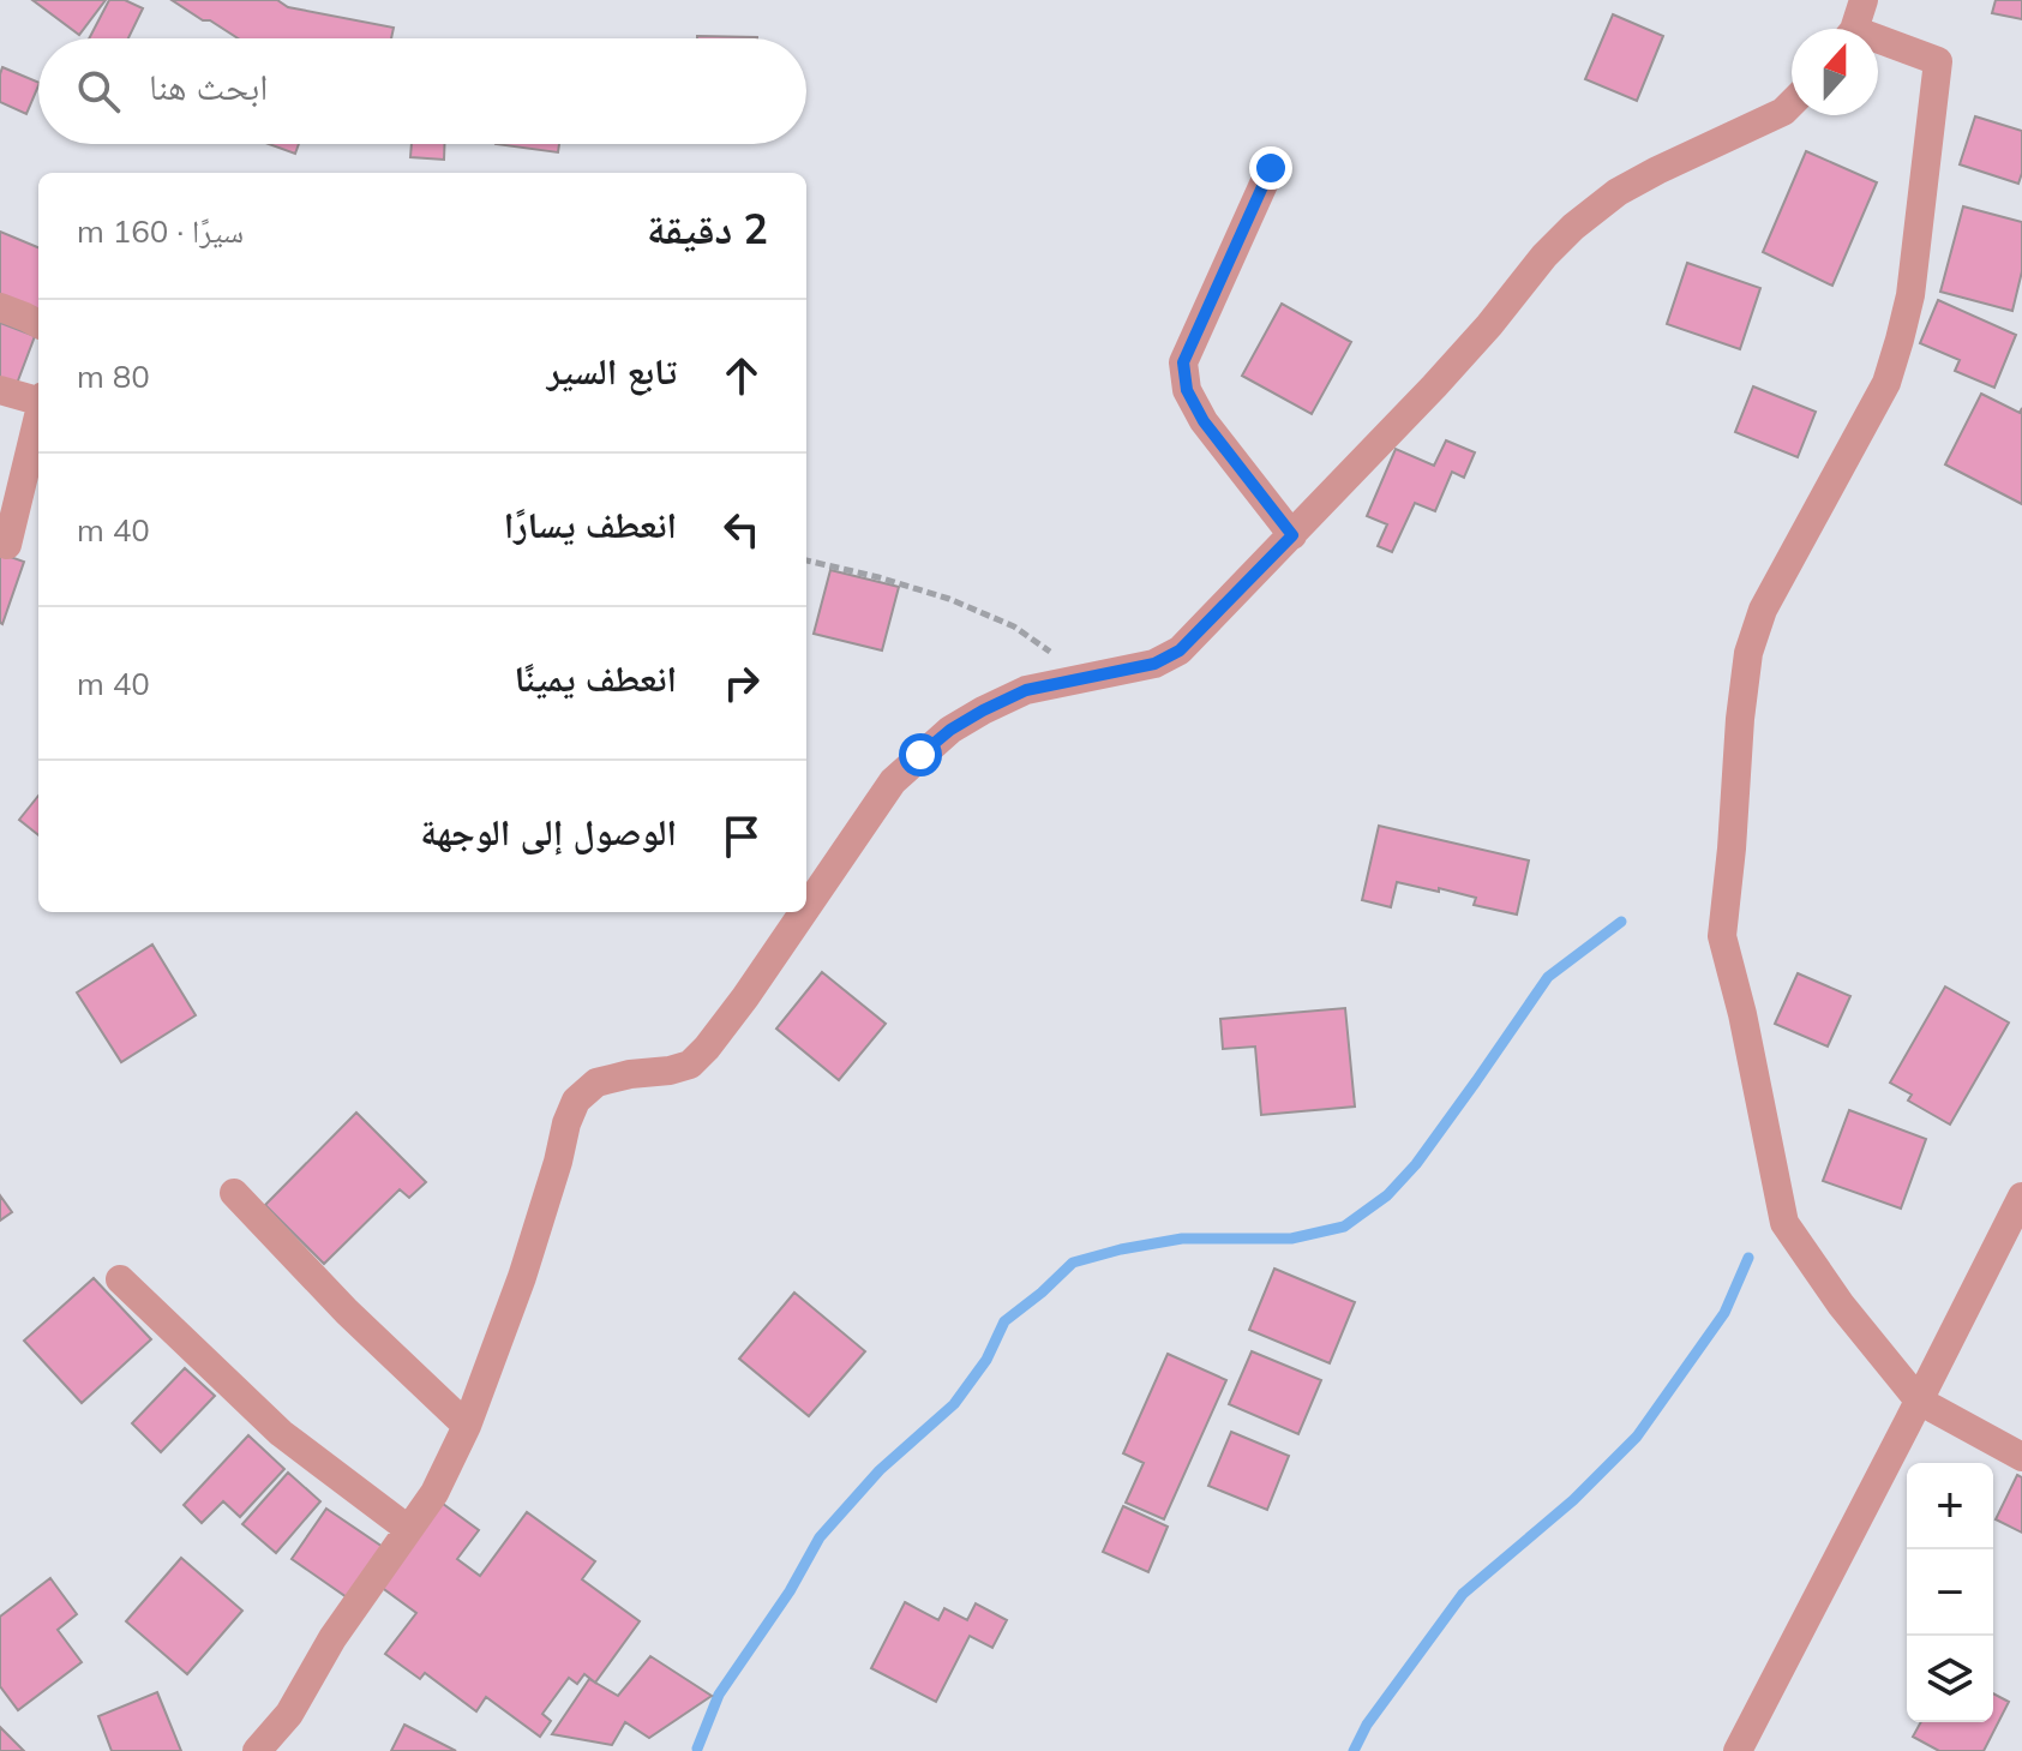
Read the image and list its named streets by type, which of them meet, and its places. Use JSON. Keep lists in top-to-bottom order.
{
  "north": "top",
  "page": {
    "search": "ابحث هنا",
    "heading": ["2 دقيقة", "سيرًا · 160 m"],
    "list": [
      ["تابع السير", "80 m"],
      ["انعطف يسارًا", "40 m"],
      ["انعطف يمينًا", "40 m"],
      "الوصول إلى الوجهة"
    ],
    "map_buttons": ["+", "−"]
  }
}
